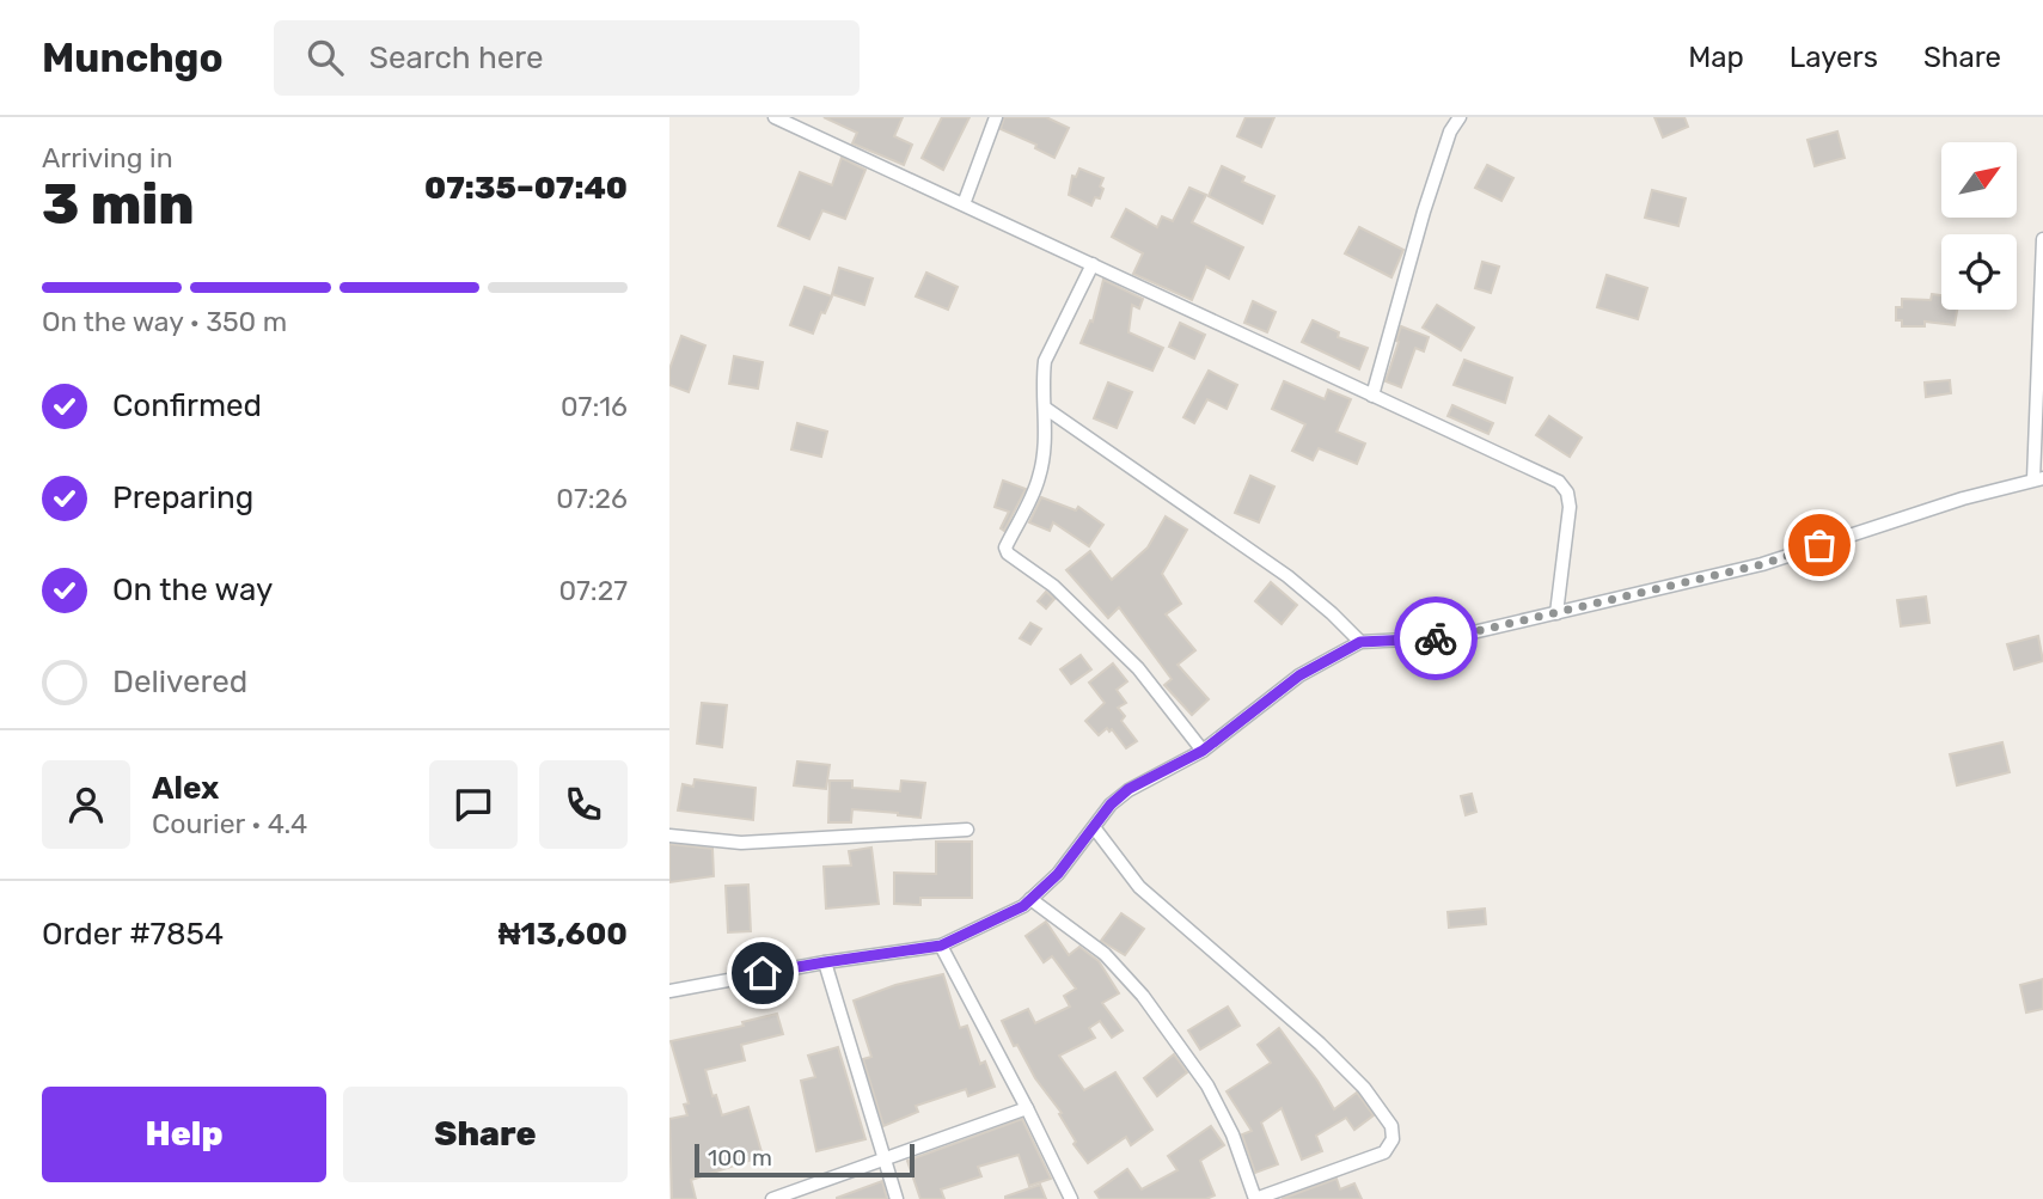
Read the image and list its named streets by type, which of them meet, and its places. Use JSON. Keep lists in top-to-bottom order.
{
  "scale_bar": "100 m",
  "north": "top right",
  "page": {
    "header": "Munchgo",
    "search": "Search here",
    "nav": ["Map", "Layers", "Share"],
    "heading": ["3 min", "Arriving in", "07:35–07:40"],
    "panel": [
      "Alex",
      "Courier · 4.4",
      "Order #7854",
      "₦13,600"
    ],
    "bar": "On the way · 350 m",
    "list": [
      ["Confirmed", "07:16"],
      ["Preparing", "07:26"],
      ["On the way", "07:27"],
      "Delivered"
    ],
    "buttons": ["Help", "Share"],
    "scale": "100 m"
  }
}
